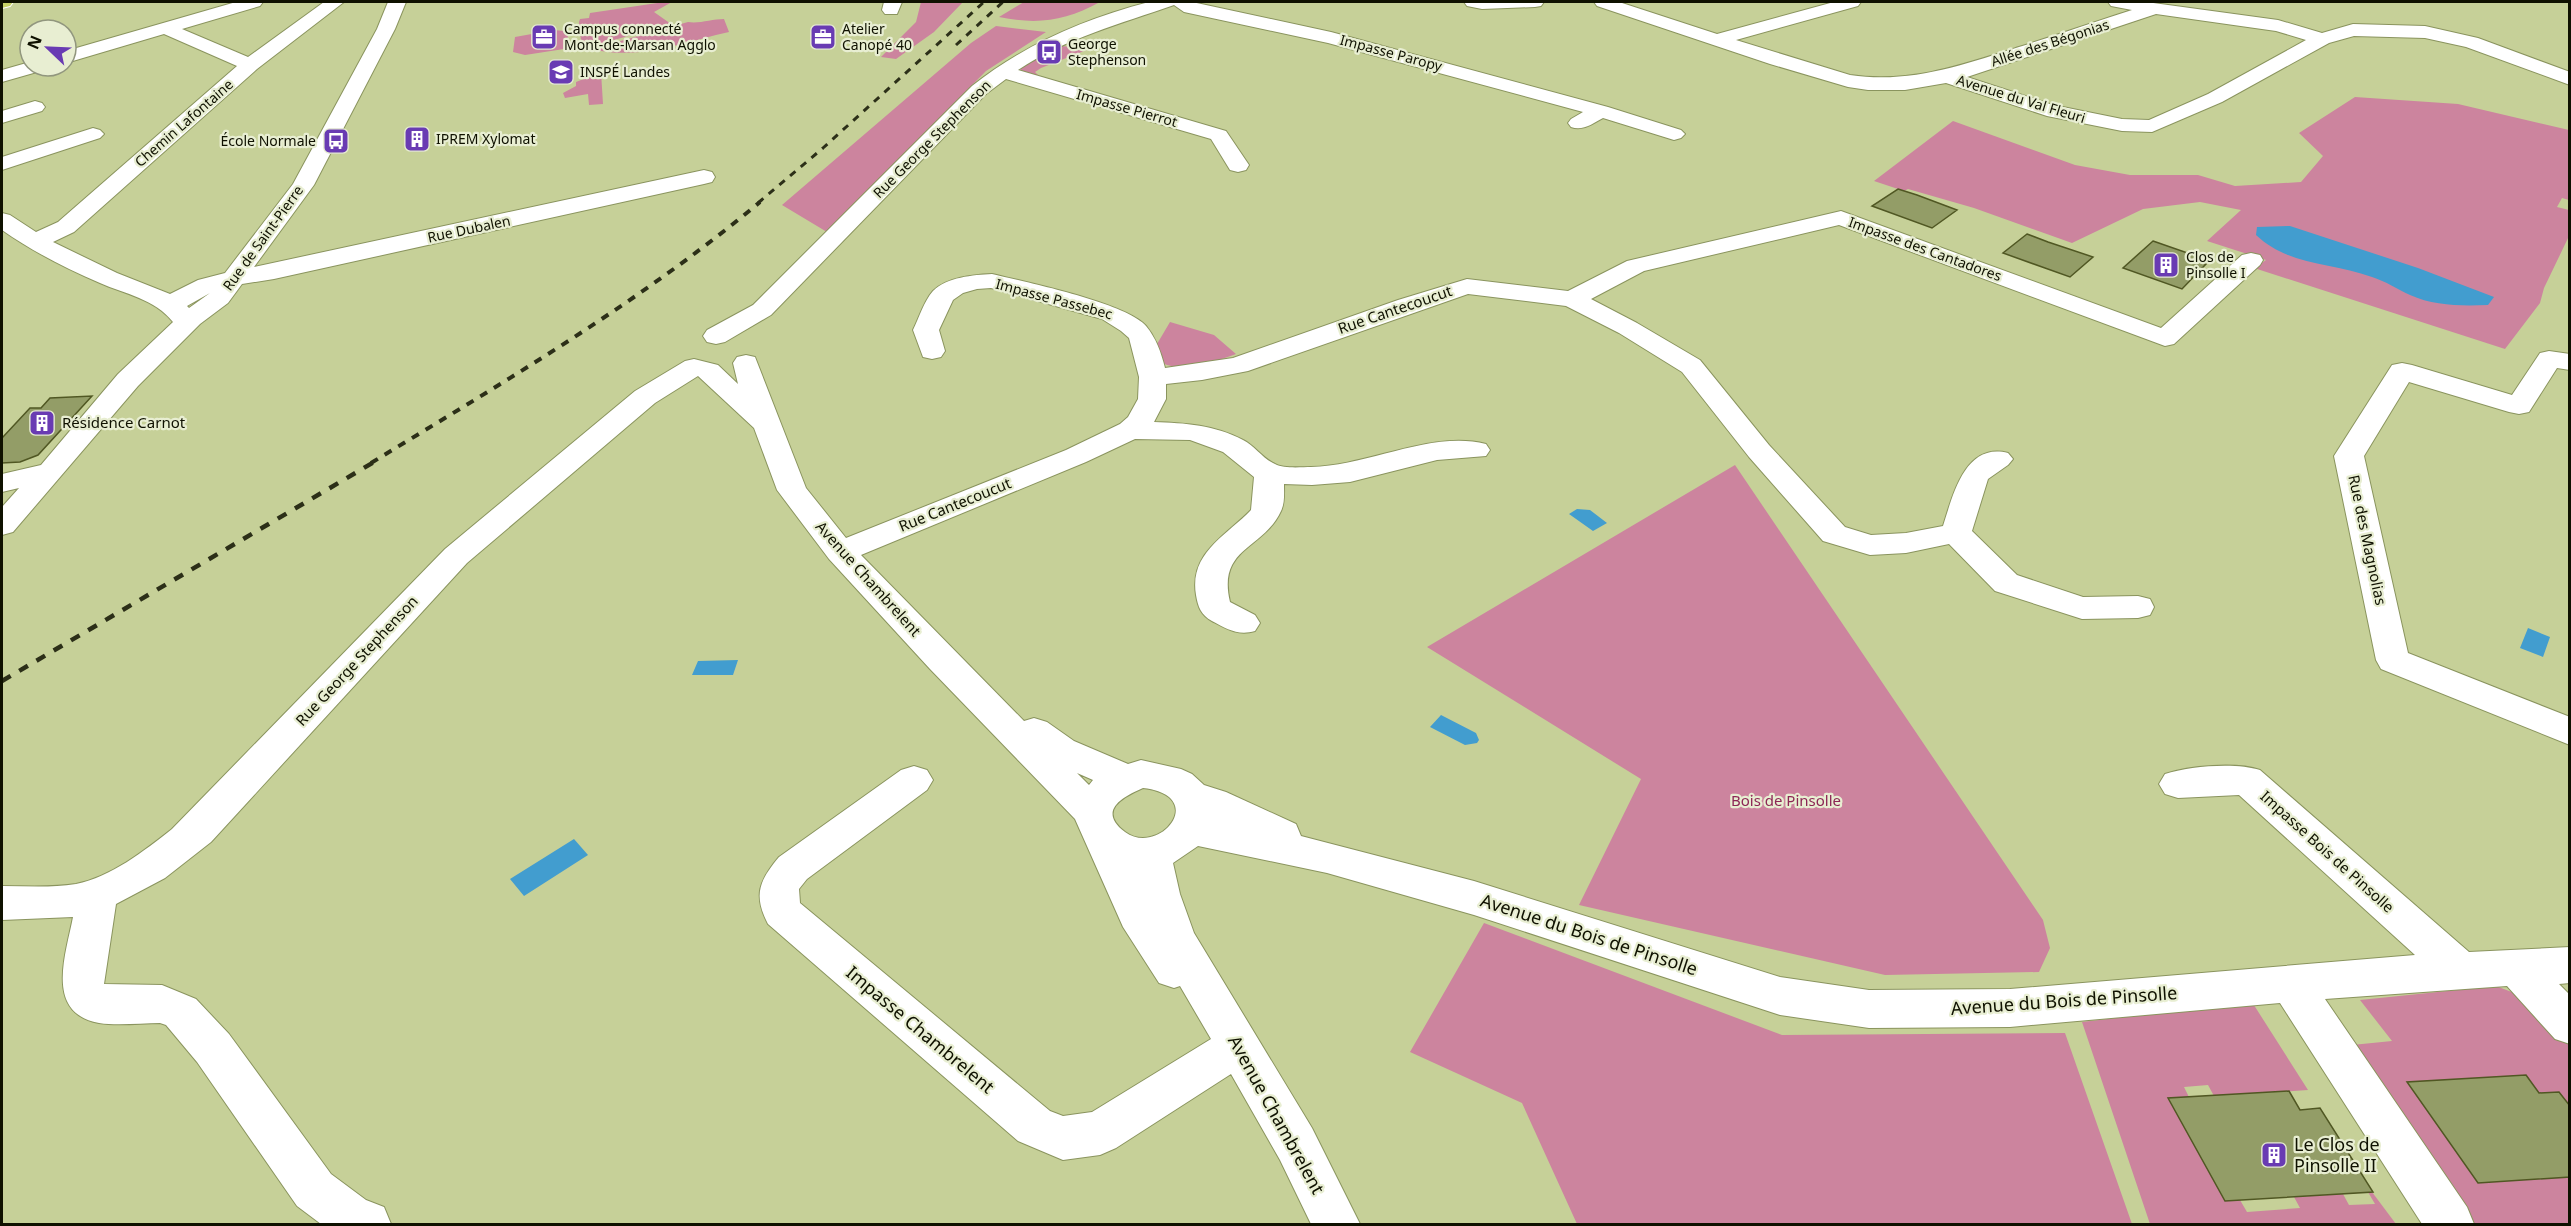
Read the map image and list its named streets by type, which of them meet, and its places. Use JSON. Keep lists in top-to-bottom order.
{
  "streets": {
    "street": [
      "Allée des Bégonias",
      "Impasse Paropy",
      "Avenue du Val Fleuri",
      "Impasse Pierrot",
      "Chemin Lafontaine",
      "Rue George Stephenson",
      "Rue Dubalen",
      "Rue de Saint-Pierre",
      "Impasse des Cantadores",
      "Impasse Passebec",
      "Rue Cantecoucut",
      "Rue des Magnolias",
      "Avenue Chambrelent",
      "Impasse Bois de Pinsolle",
      "Avenue du Bois de Pinsolle",
      "Impasse Chambrelent"
    ]
  },
  "crossings": [
    ["Allée des Bégonias", "Avenue du Val Fleuri"],
    ["Impasse Pierrot", "Rue George Stephenson"],
    ["Rue George Stephenson", "Avenue Chambrelent"],
    ["Rue Dubalen", "Rue de Saint-Pierre"],
    ["Impasse des Cantadores", "Rue Cantecoucut"],
    ["Impasse Passebec", "Rue Cantecoucut"],
    ["Rue Cantecoucut", "Avenue Chambrelent"],
    ["Avenue Chambrelent", "Avenue du Bois de Pinsolle"],
    ["Avenue Chambrelent", "Impasse Chambrelent"],
    ["Impasse Bois de Pinsolle", "Avenue du Bois de Pinsolle"]
  ],
  "parks": ["Bois de Pinsolle"],
  "places": {
    "office": ["Campus connecté Mont-de-Marsan Agglo", "Atelier Canopé 40"],
    "bus stop": ["George Stephenson", "École Normale"],
    "school or university": ["INSPÉ Landes"],
    "building": [
      "IPREM Xylomat",
      "Clos de Pinsolle I",
      "Résidence Carnot",
      "Le Clos de Pinsolle II"
    ]
  },
  "north": "top left"
}
